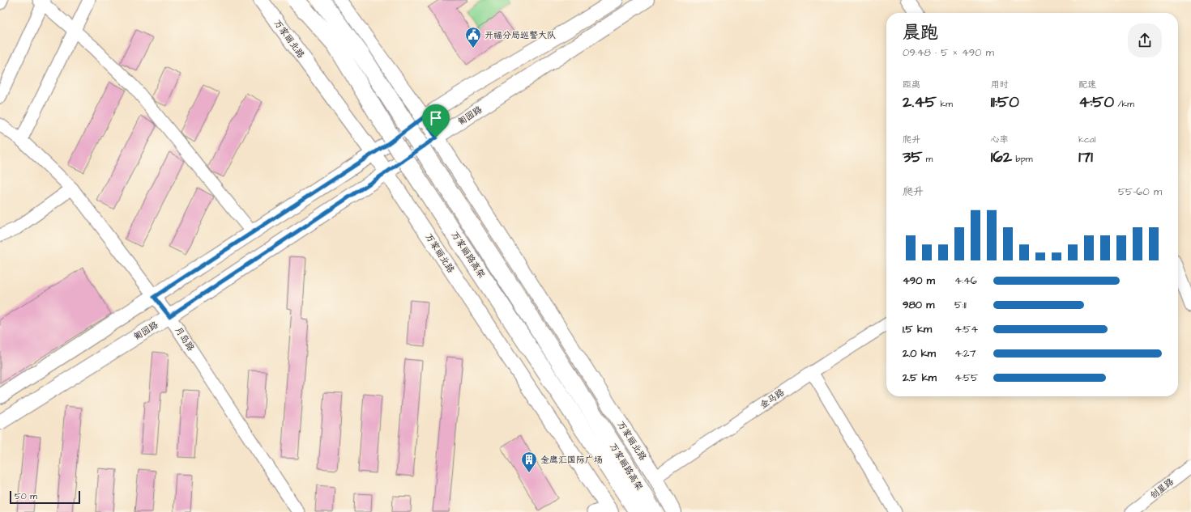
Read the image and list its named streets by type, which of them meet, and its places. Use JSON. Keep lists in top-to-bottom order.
{
  "streets": {
    "highway": ["万家丽路高架"],
    "main road": ["万家丽北路", "匍园路"],
    "street": ["月岛路", "金马路", "创星路"]
  },
  "crossings": [
    ["万家丽北路", "匍园路"],
    ["万家丽北路", "金马路"],
    ["匍园路", "月岛路"]
  ],
  "places": {
    "public building": ["开福分局巡警大队"],
    "building": ["金鹰汇国际广场"]
  },
  "scale_bar": "50 m",
  "page": {
    "heading": ["晨跑", "09:48 · 5 × 490 m"],
    "stats": [
      ["距离", "2.45 km"],
      ["用时", "11:50"],
      ["配速", "4:50 /km"],
      ["爬升", "35 m"],
      ["心率", "162 bpm"],
      ["kcal", "171"]
    ],
    "chart": ["爬升", "55–60 m"],
    "list": [
      {
        "name": "490 m",
        "note": "4:46"
      },
      {
        "name": "980 m",
        "note": "5:11"
      },
      {
        "name": "1.5 km",
        "note": "4:54"
      },
      {
        "name": "2.0 km",
        "note": "4:27"
      },
      {
        "name": "2.5 km",
        "note": "4:55"
      }
    ],
    "scale": "50 m"
  }
}
